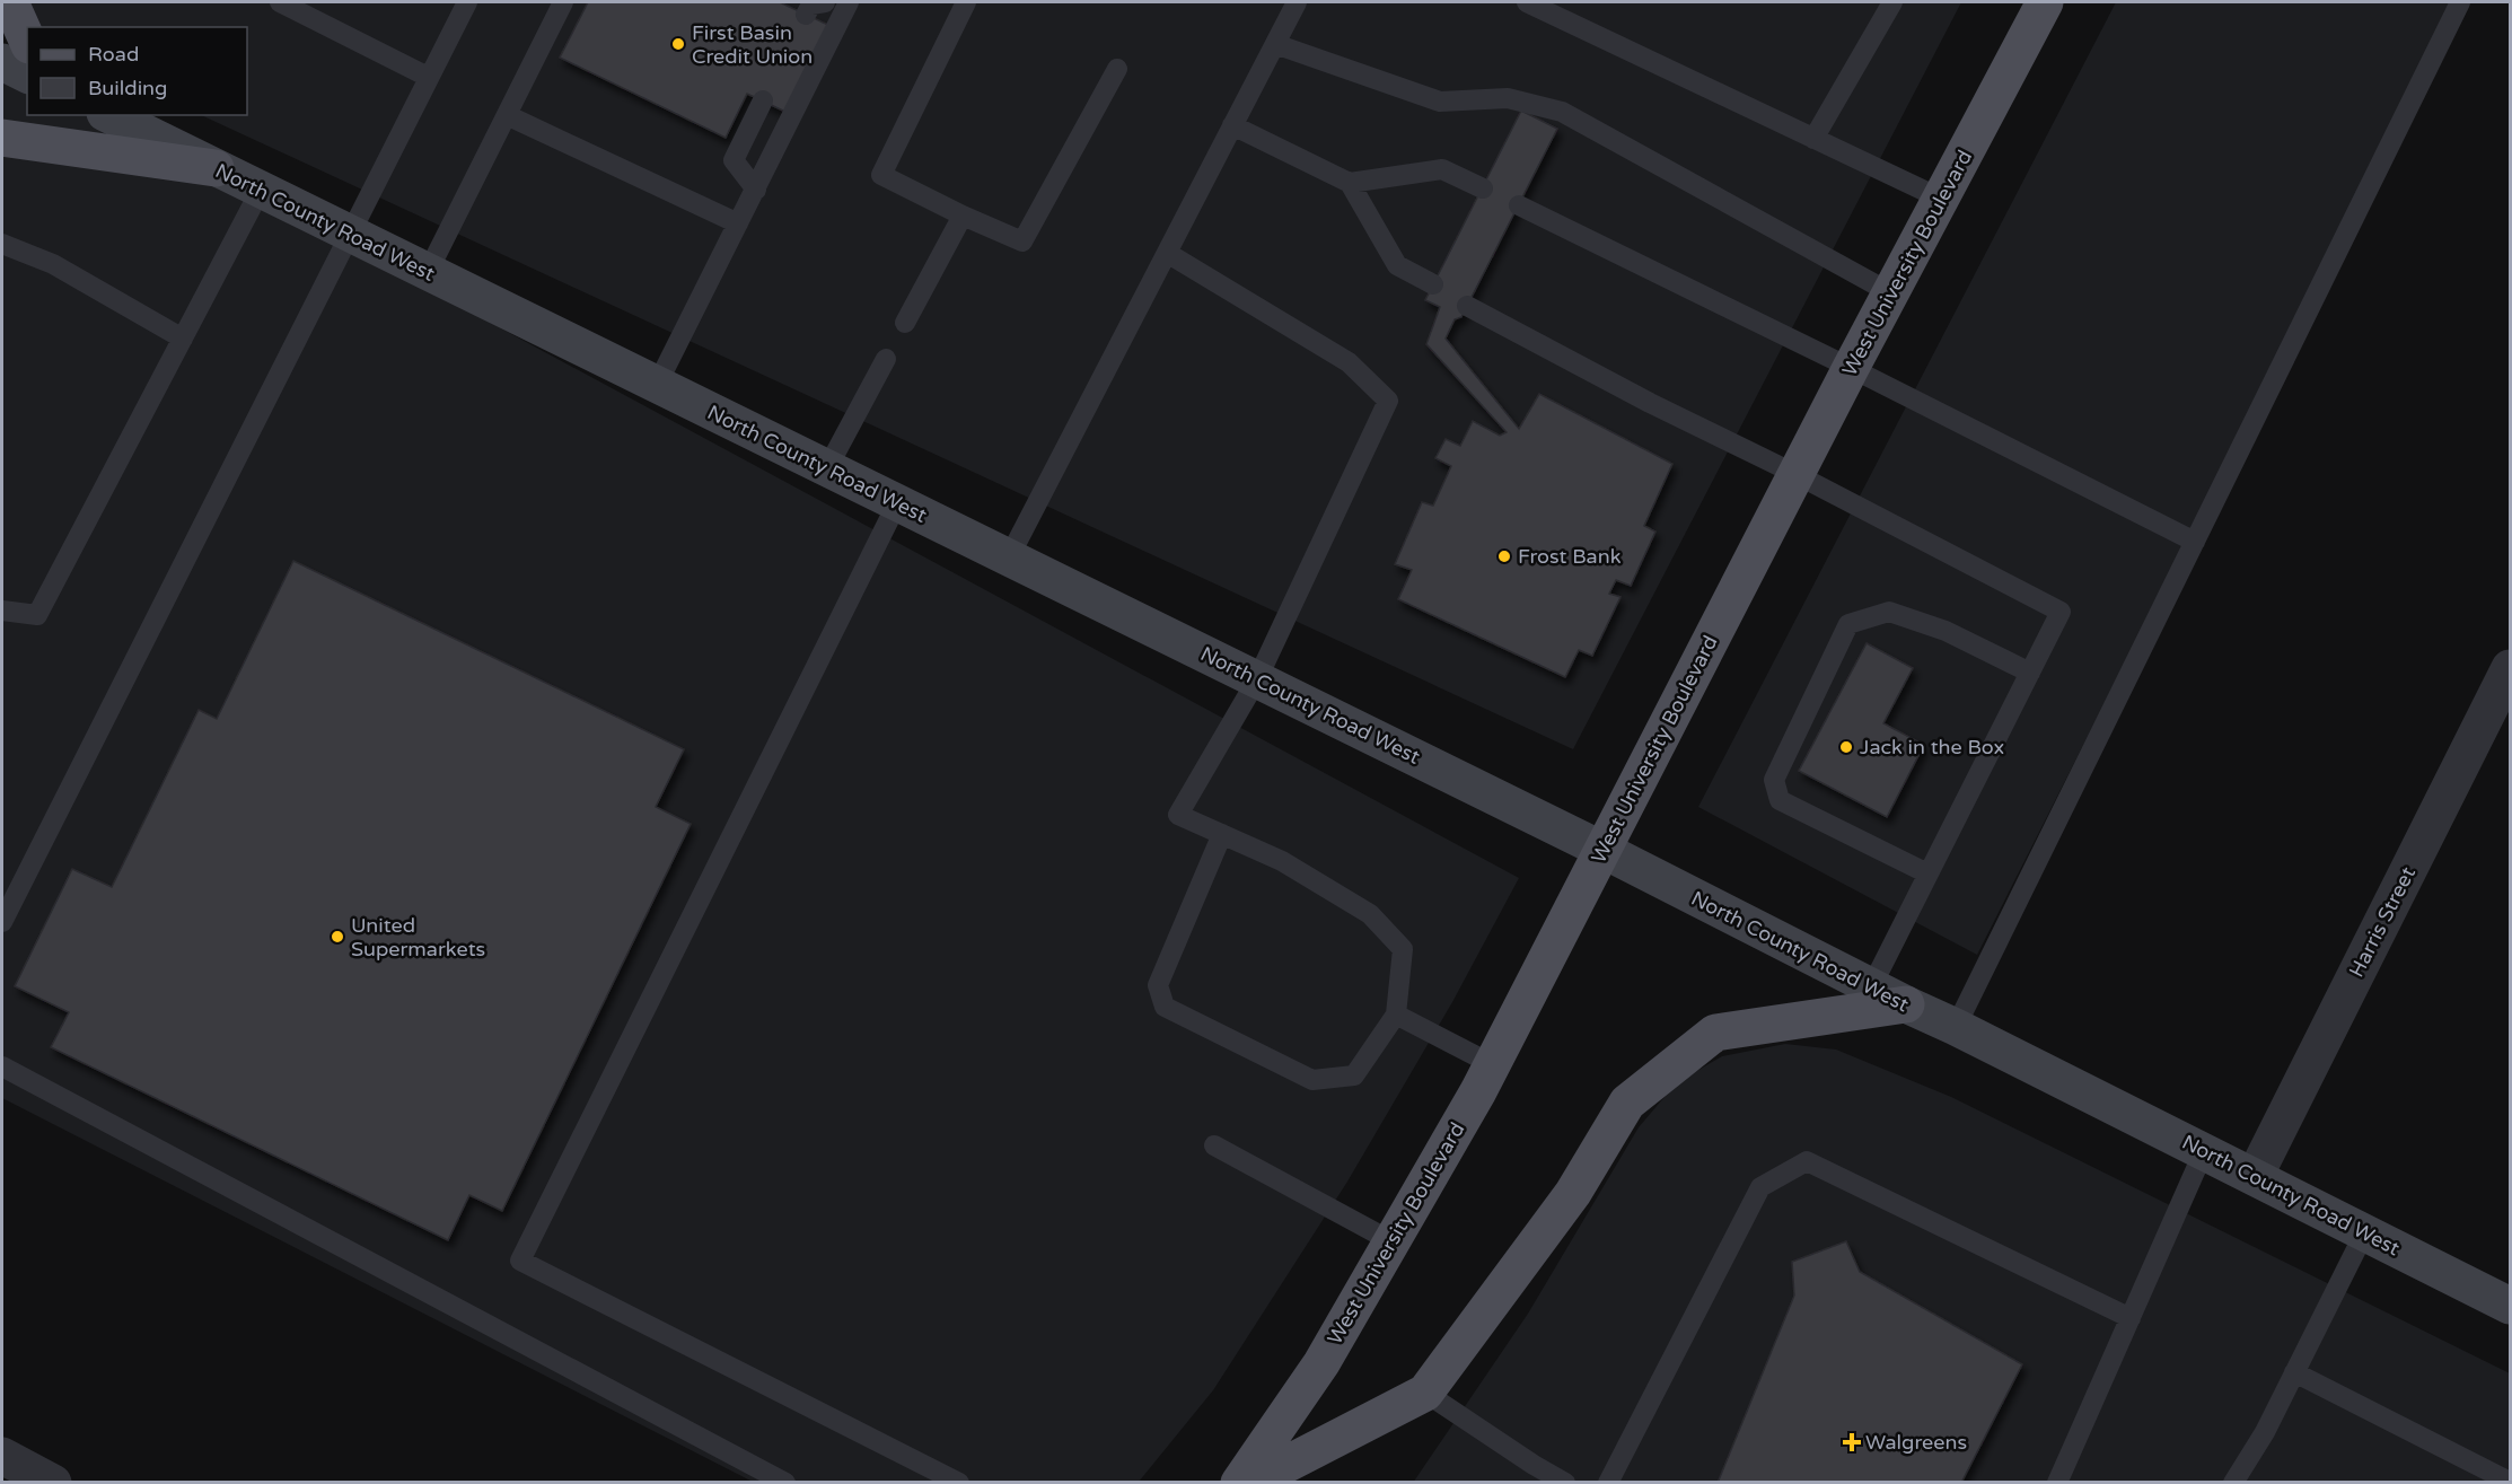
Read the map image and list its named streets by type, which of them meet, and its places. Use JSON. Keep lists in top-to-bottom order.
{
  "streets": {
    "main road": ["North County Road West", "West University Boulevard"],
    "street": ["Harris Street"]
  },
  "crossings": [
    ["North County Road West", "West University Boulevard"],
    ["North County Road West", "Harris Street"]
  ],
  "places": {
    "other": [
      "First Basin Credit Union",
      "Frost Bank",
      "Jack in the Box",
      "United Supermarkets"
    ],
    "health": ["Walgreens"]
  },
  "legend": ["Road", "Building"]
}
